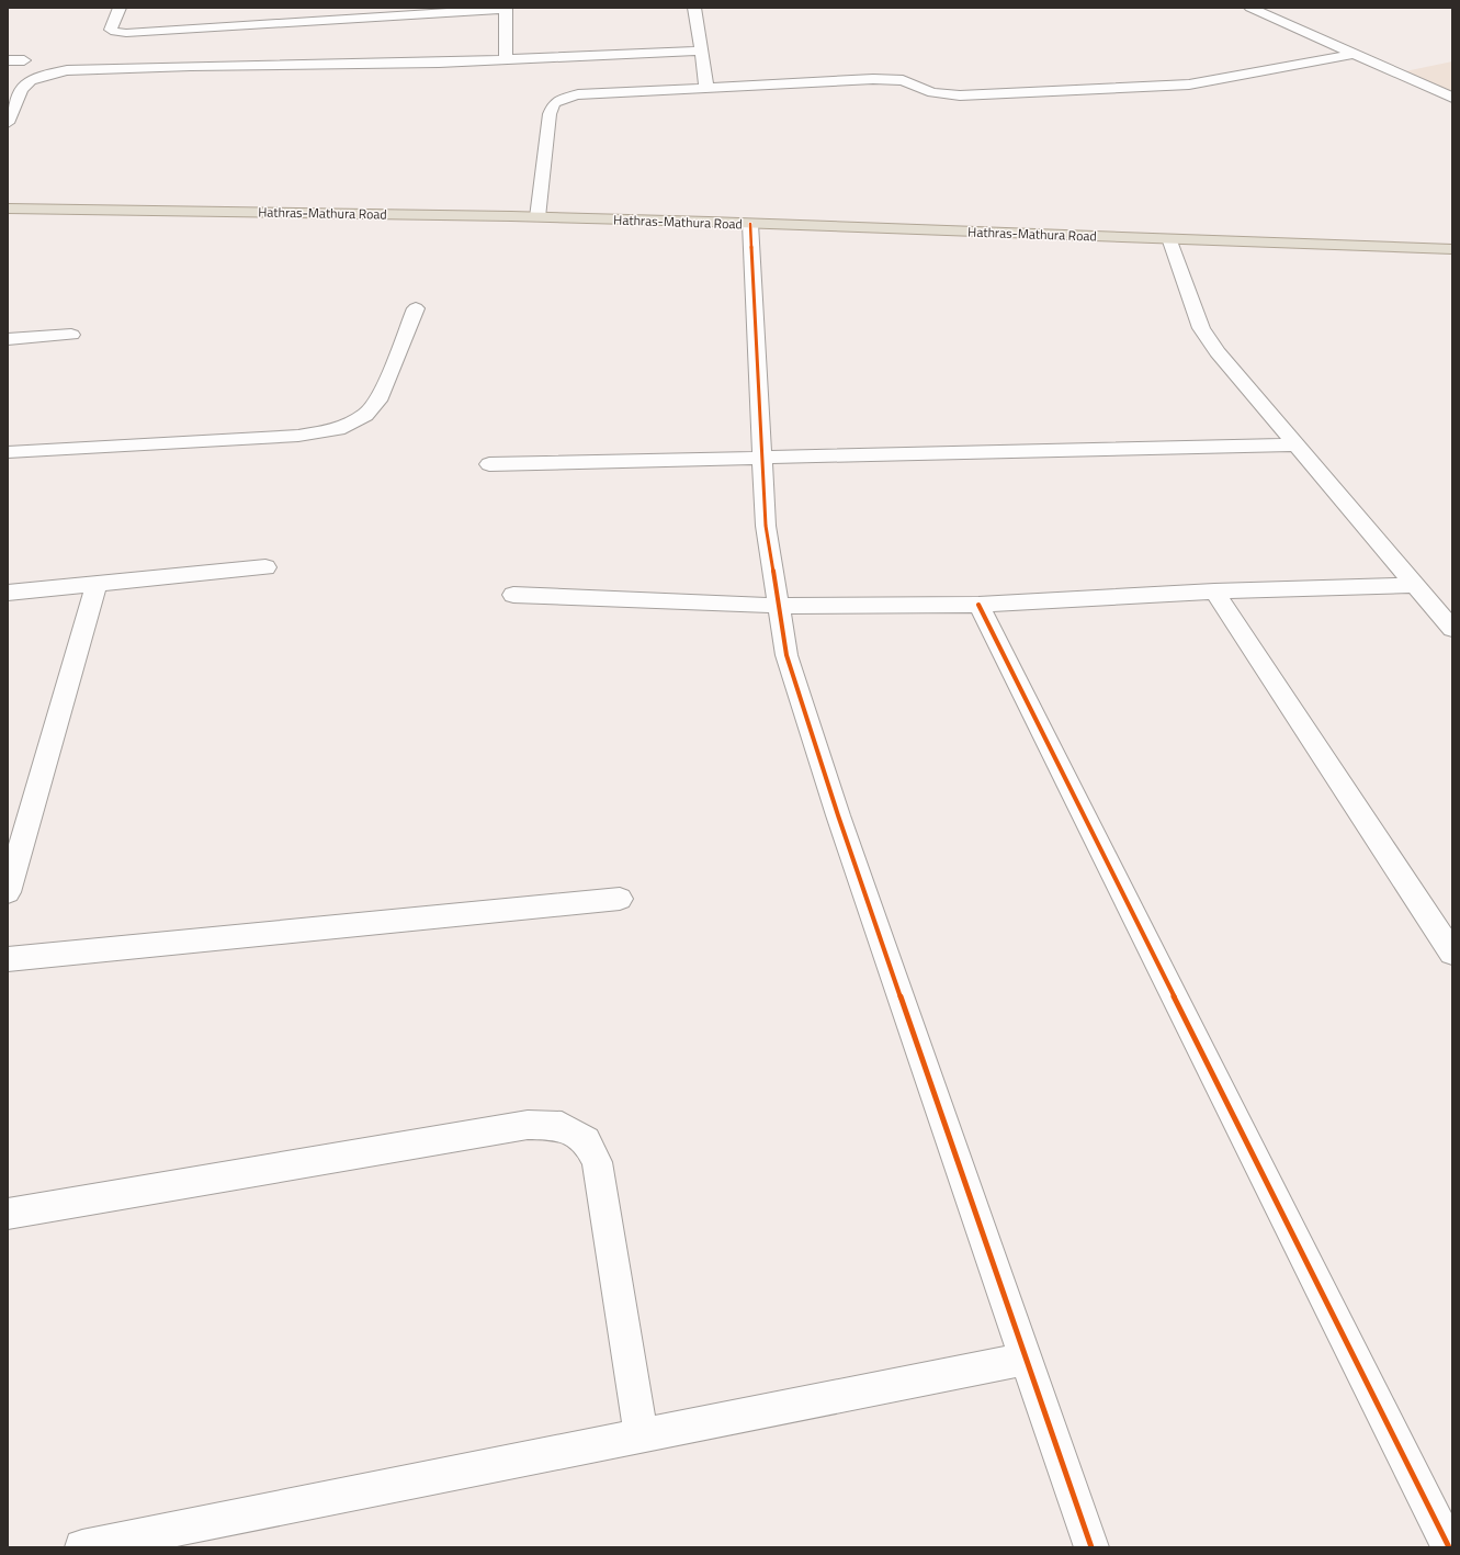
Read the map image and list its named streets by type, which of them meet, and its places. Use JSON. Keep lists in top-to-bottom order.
{
  "streets": {
    "highway": ["Hathras-Mathura Road"]
  }
}
